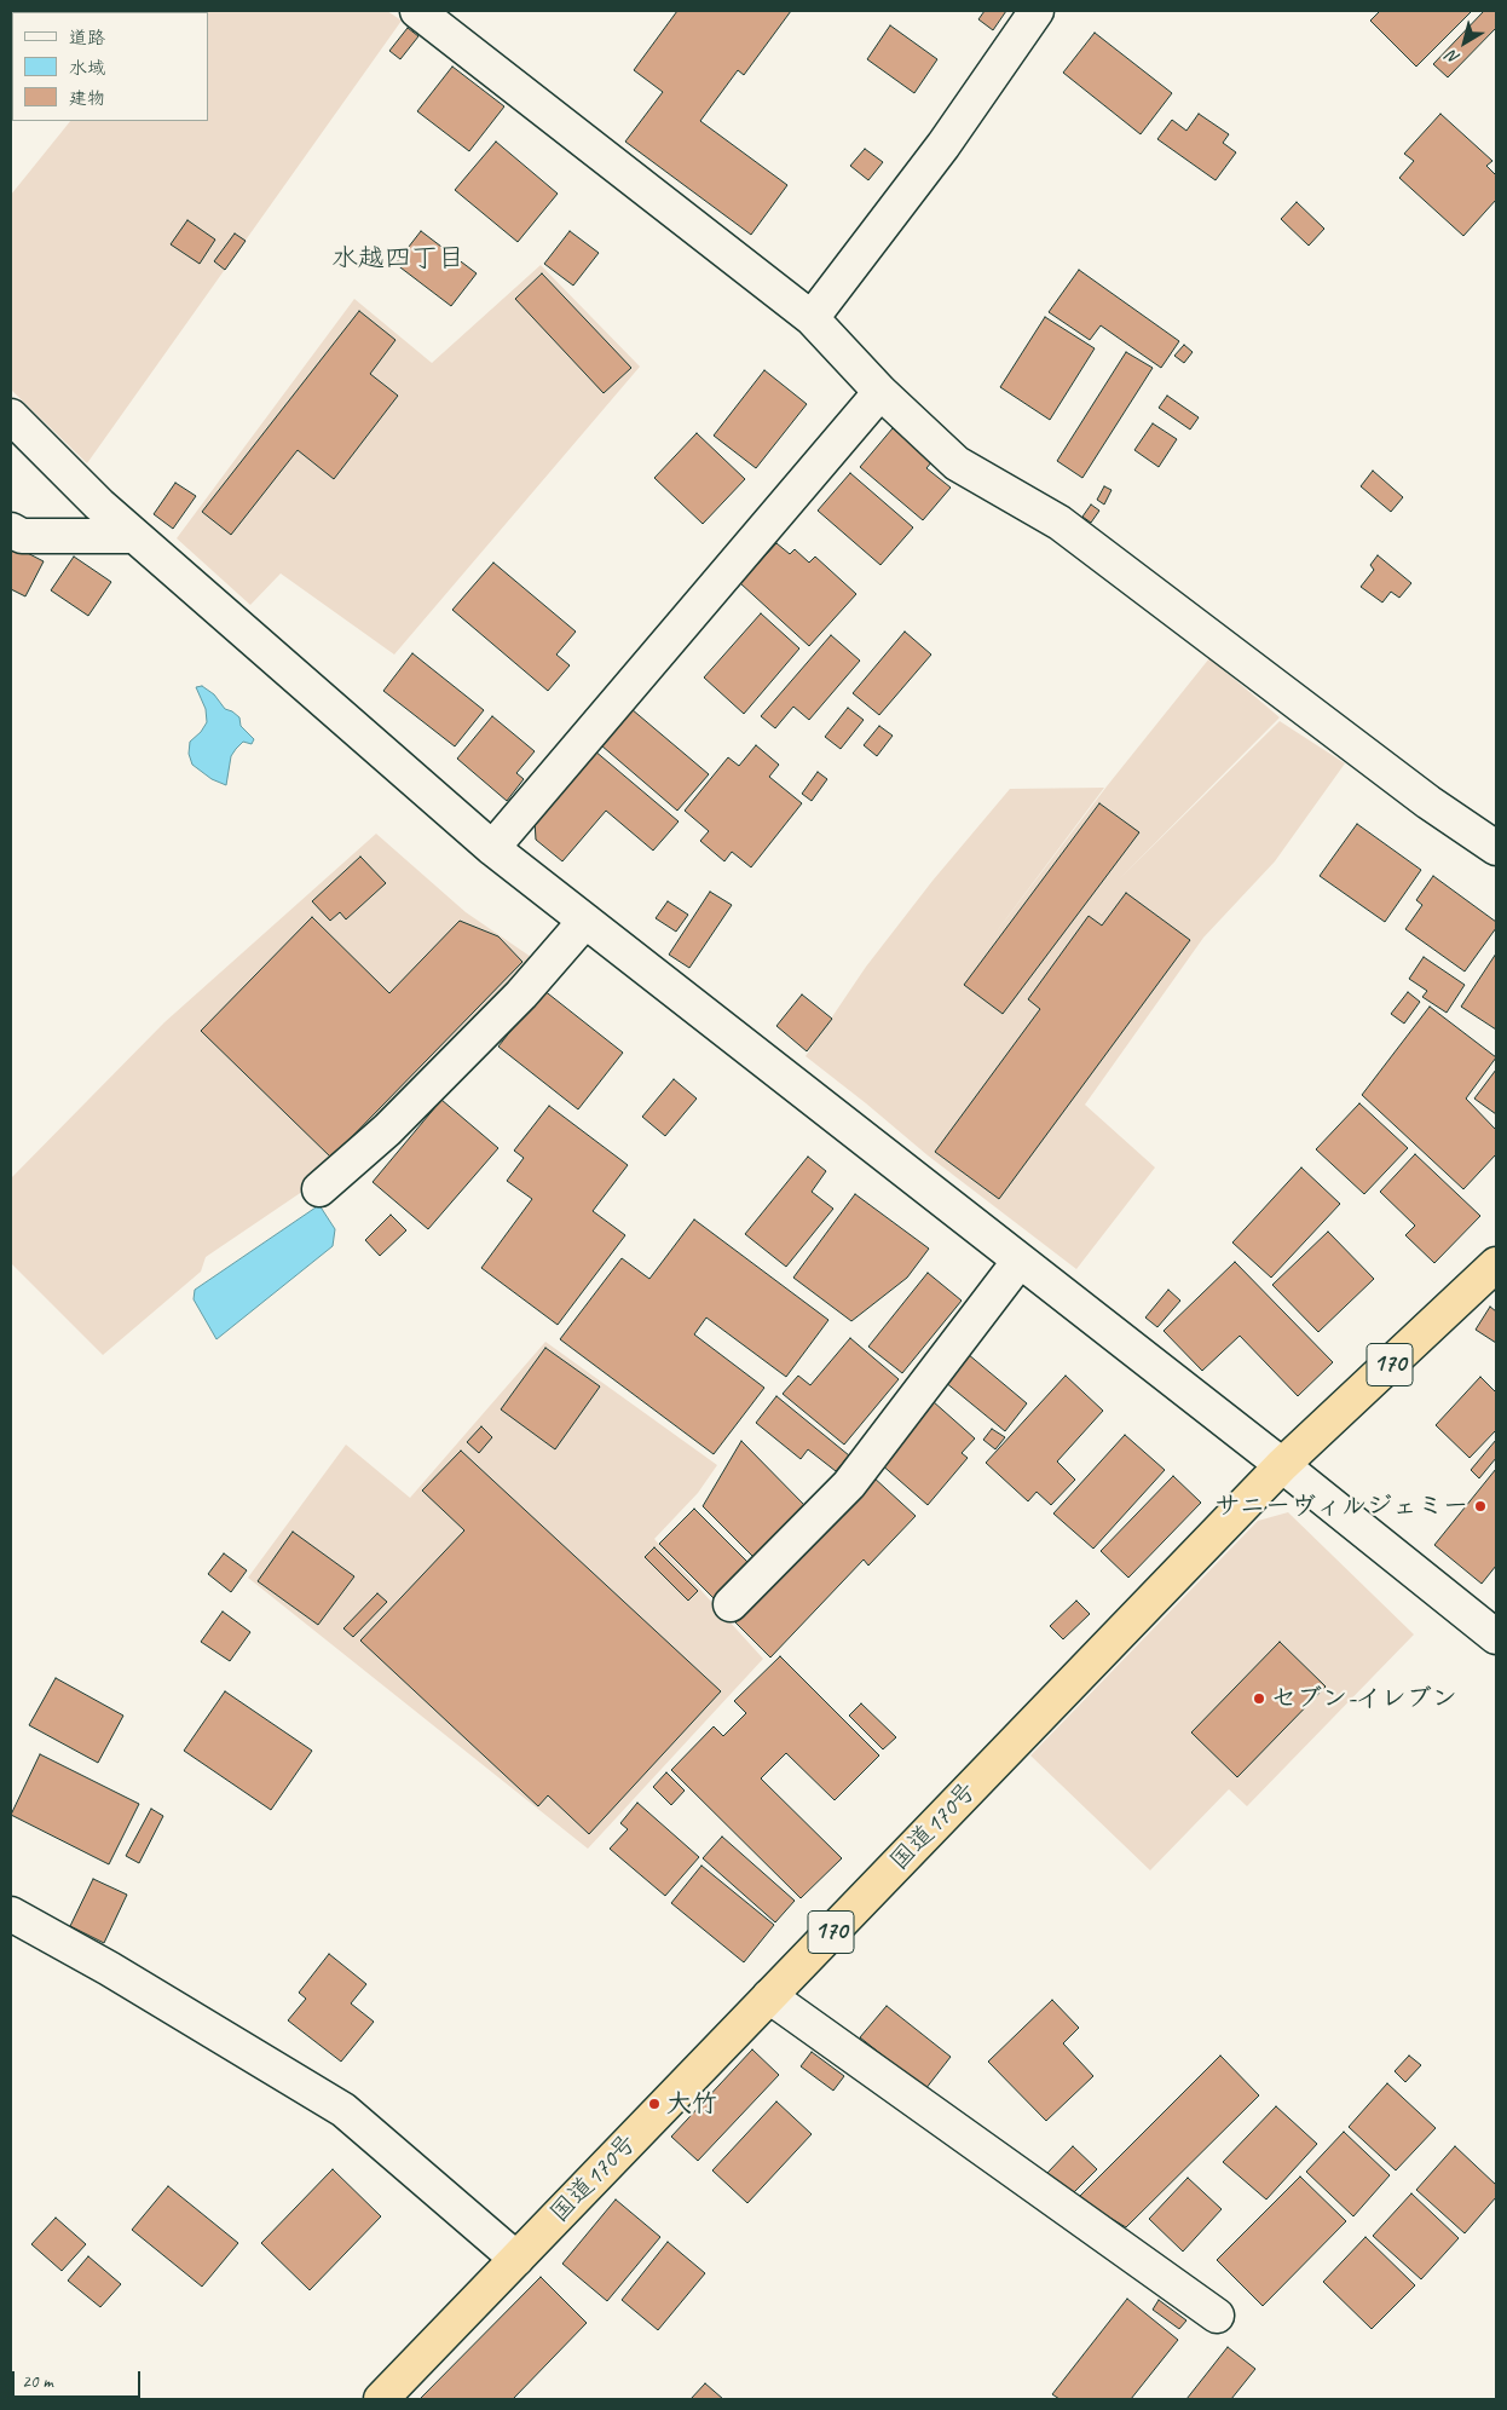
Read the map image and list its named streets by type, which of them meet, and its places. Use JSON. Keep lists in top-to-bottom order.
{
  "streets": {
    "highway": ["170", "国道170号"]
  },
  "districts": ["水越四丁目"],
  "places": ["サニーヴィルジェミー", "セブン-イレブン", "大竹"],
  "legend": ["道路", "水域", "建物"],
  "scale_bar": "20 m",
  "north": "bottom left"
}
